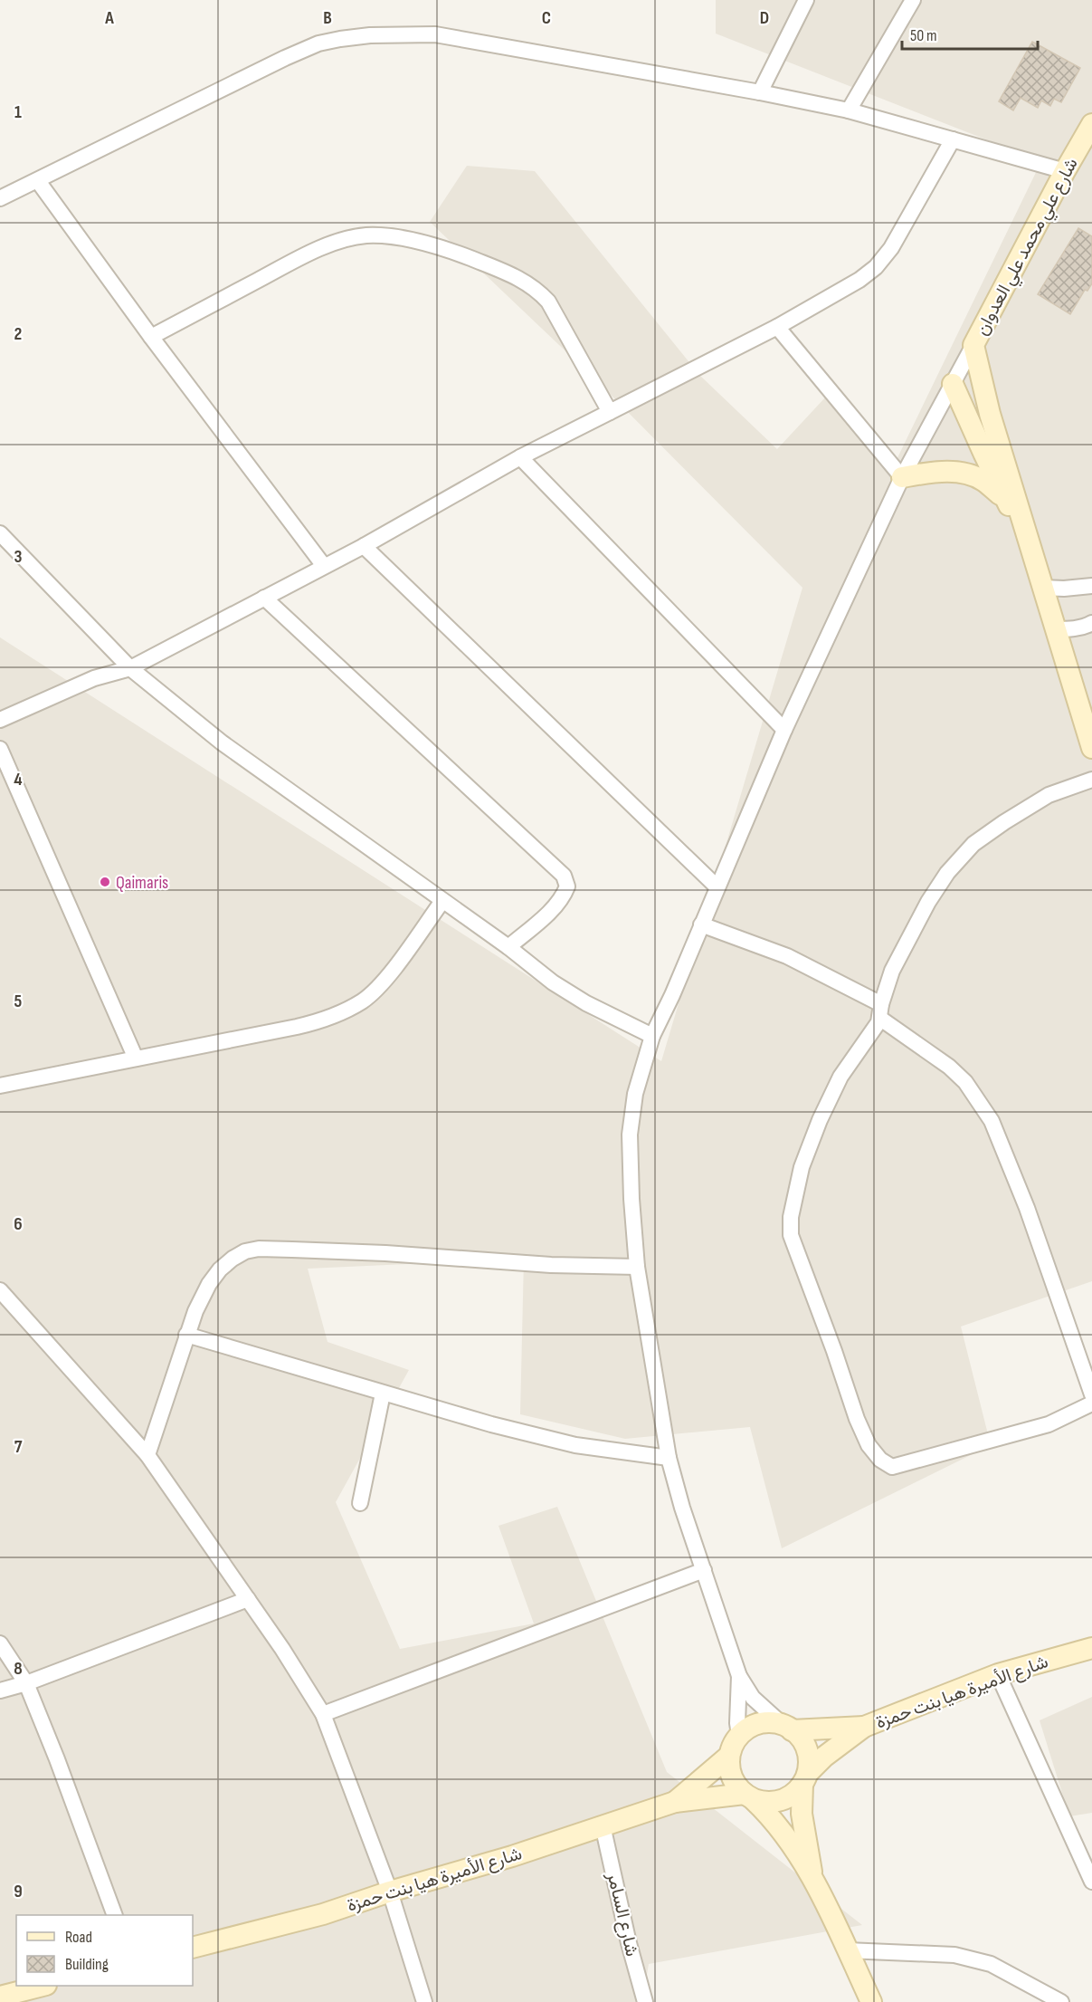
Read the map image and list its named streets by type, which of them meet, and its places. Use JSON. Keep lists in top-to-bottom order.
{
  "streets": {
    "street": ["شارع علي محمد علي العدوان", "شارع الأميرة هيا بنت حمزة", "شارع السامر"]
  },
  "crossings": [
    ["شارع الأميرة هيا بنت حمزة", "شارع السامر"]
  ],
  "places": ["Qaimaris"],
  "legend": ["Road", "Building"],
  "scale_bar": "50 m",
  "grid": {
    "columns": [
      "A",
      "B",
      "C",
      "D"
    ],
    "rows": [
      "1",
      "2",
      "3",
      "4",
      "5",
      "6",
      "7",
      "8",
      "9"
    ]
  }
}
